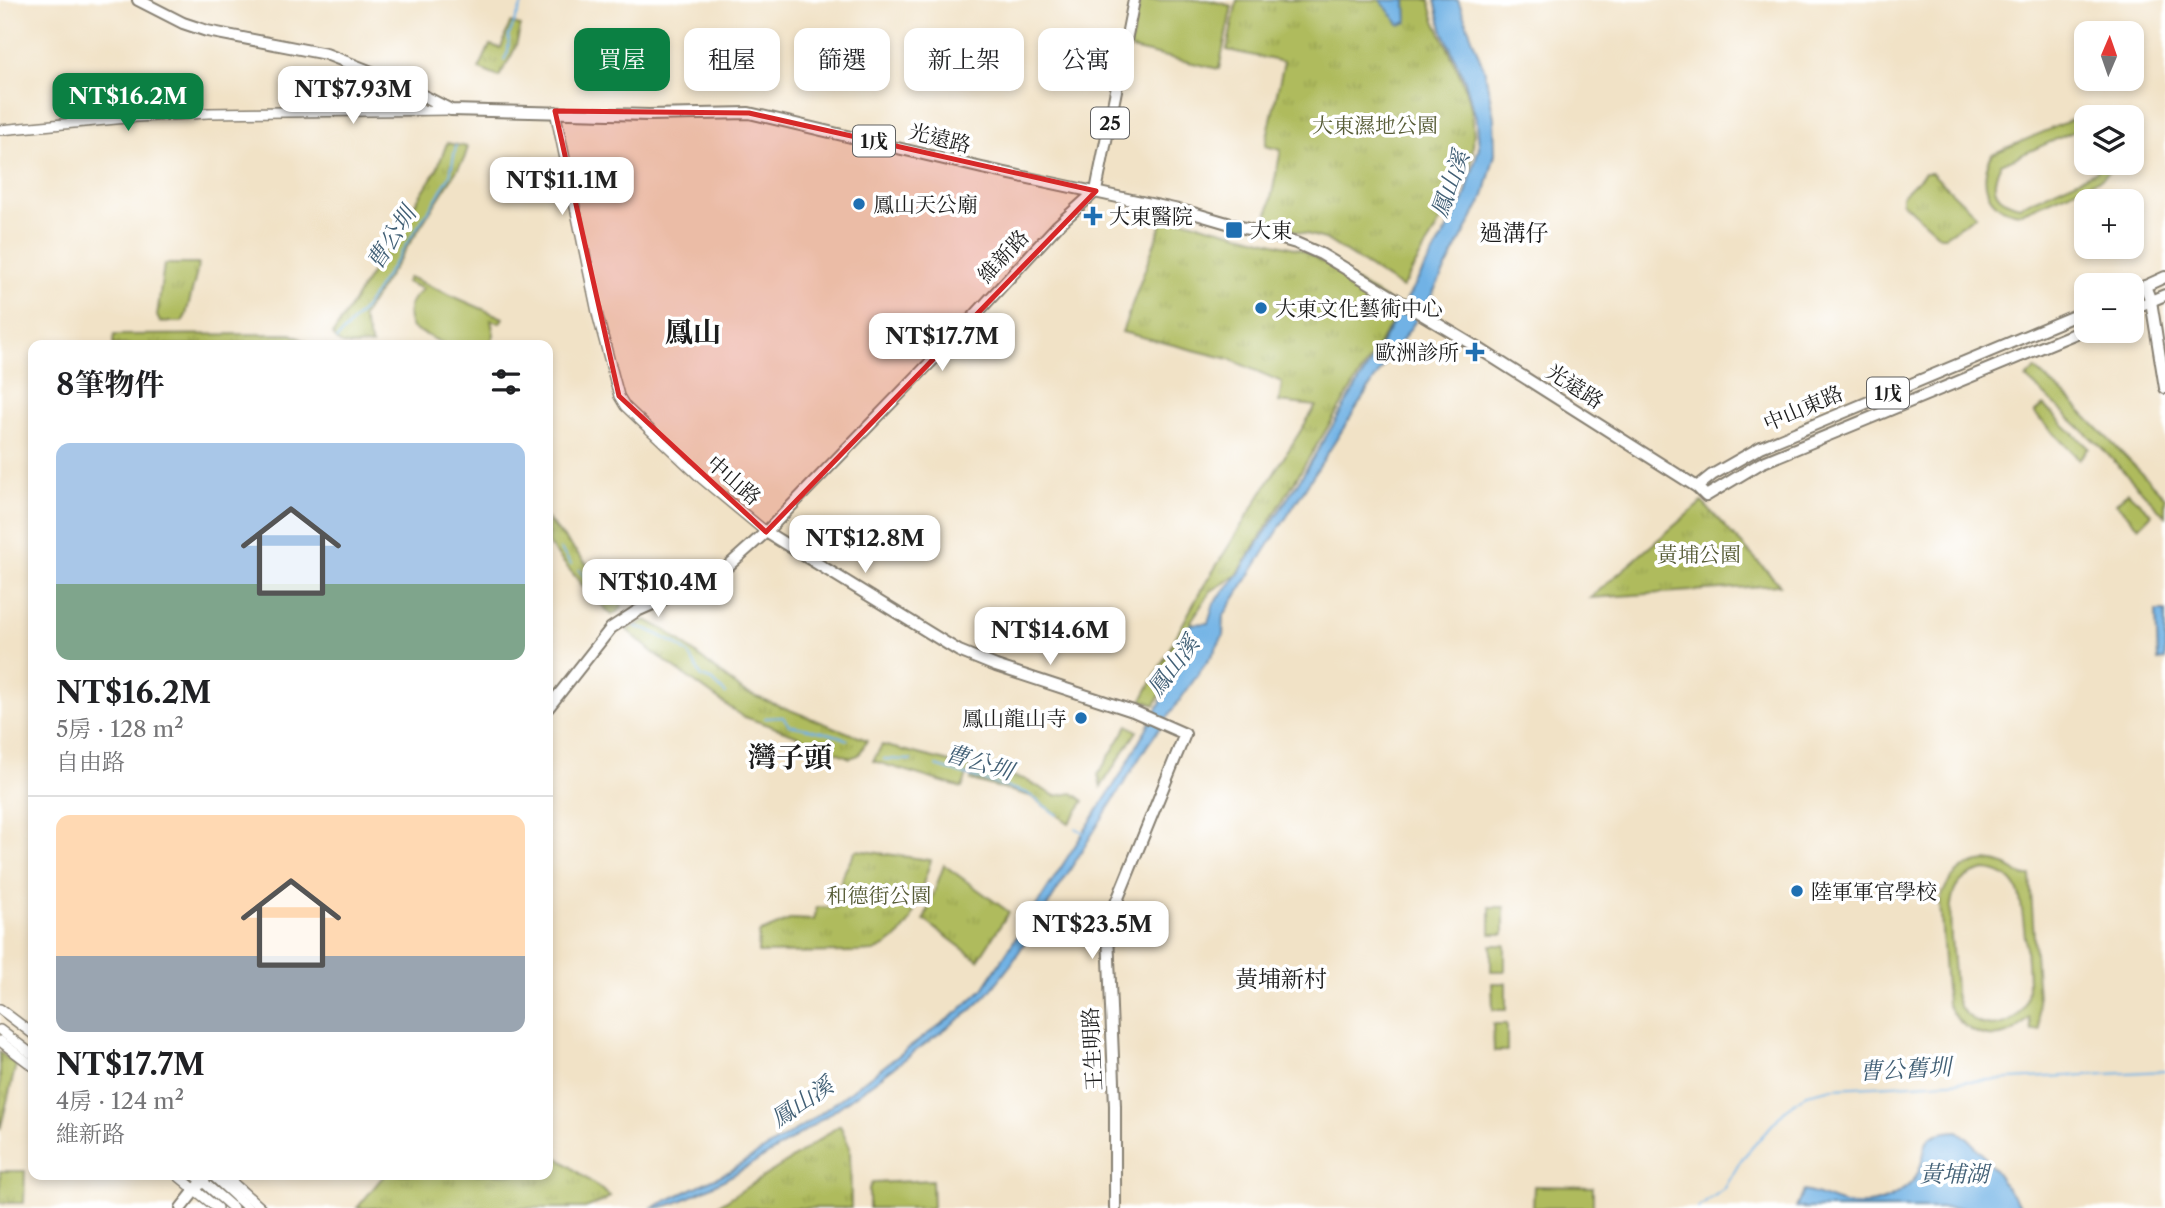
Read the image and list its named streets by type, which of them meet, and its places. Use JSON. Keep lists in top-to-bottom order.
{
  "streets": {
    "main road": [
      "25",
      "光遠路",
      "1戊",
      "維新路",
      "中山東路",
      "中山路",
      "王生明路"
    ]
  },
  "crossings": [
    ["25", "光遠路"],
    ["25", "維新路"],
    ["光遠路", "1戊"],
    ["光遠路", "維新路"],
    ["光遠路", "中山東路"],
    ["光遠路", "中山路"],
    ["維新路", "中山路"],
    ["中山路", "王生明路"]
  ],
  "districts": [
    "過溝仔",
    "鳳山",
    "灣子頭",
    "黃埔新村"
  ],
  "water": [
    "鳳山溪",
    "曹公圳",
    "曹公舊圳",
    "黃埔湖"
  ],
  "parks": ["大東濕地公園", "黃埔公園", "和德街公園"],
  "places": {
    "other": [
      "鳳山天公廟",
      "大東文化藝術中心",
      "鳳山龍山寺",
      "陸軍軍官學校"
    ],
    "health": ["大東醫院", "歐洲診所"],
    "transit": ["大東"]
  },
  "north": "top",
  "page": {
    "map_buttons": ["+", "−"],
    "chip": [
      "買屋",
      "租屋",
      "篩選",
      "新上架",
      "公寓"
    ],
    "price": [
      "NT$7.93M",
      "NT$16.2M",
      "NT$11.1M",
      "NT$17.7M",
      "NT$12.8M",
      "NT$10.4M",
      "NT$14.6M",
      "NT$23.5M"
    ],
    "heading": "8筆物件",
    "list": [
      {
        "name": "NT$16.2M",
        "note": "5房 · 128 m² · 自由路"
      },
      {
        "name": "NT$17.7M",
        "note": "4房 · 124 m² · 維新路"
      }
    ]
  }
}
